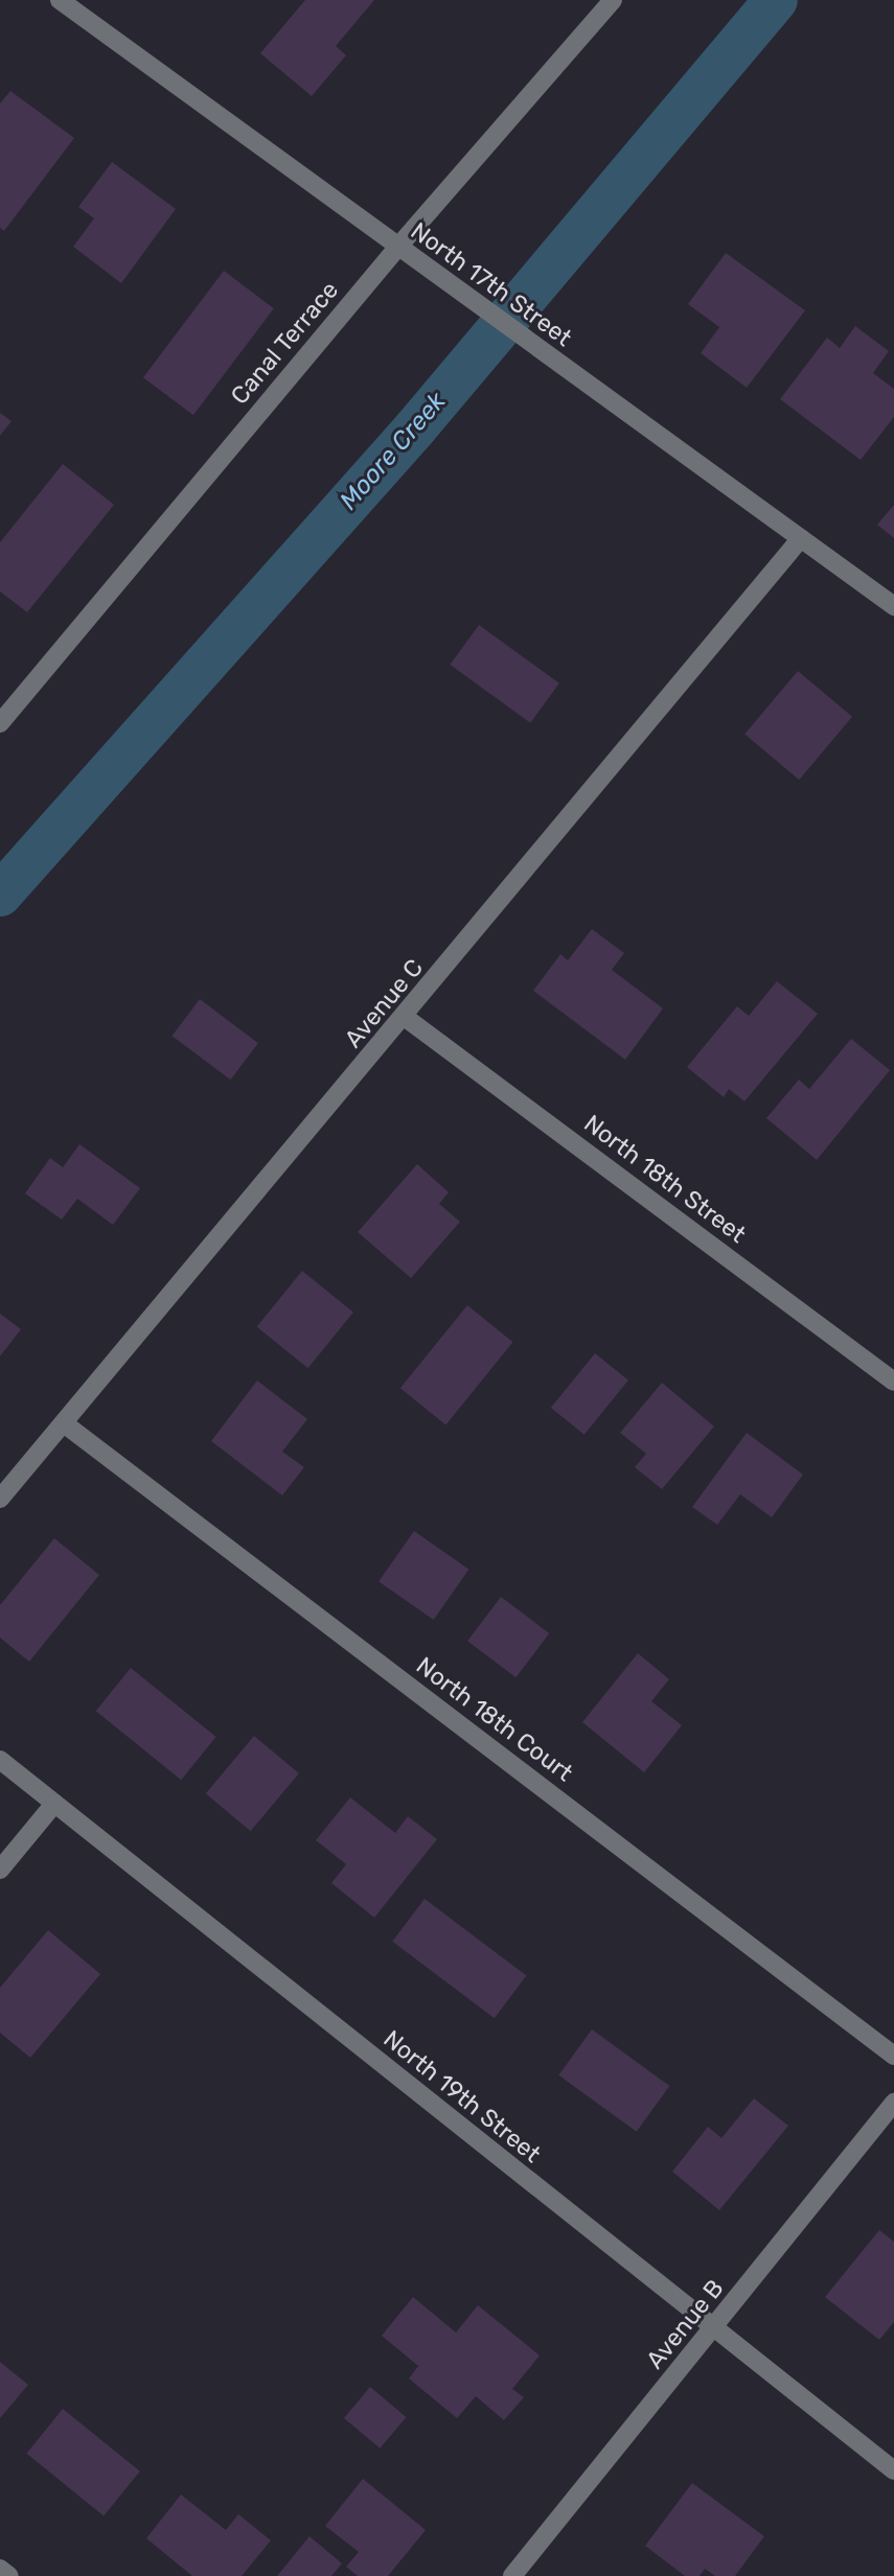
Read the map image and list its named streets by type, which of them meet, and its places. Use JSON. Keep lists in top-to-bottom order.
{
  "streets": {
    "street": [
      "North 17th Street",
      "Canal Terrace",
      "Avenue C",
      "North 18th Street",
      "North 18th Court",
      "North 19th Street",
      "Avenue B"
    ]
  },
  "crossings": [
    ["North 17th Street", "Canal Terrace"],
    ["North 17th Street", "Avenue C"],
    ["Avenue C", "North 18th Street"],
    ["Avenue C", "North 18th Court"],
    ["North 19th Street", "Avenue B"]
  ],
  "water": ["Moore Creek"]
}
